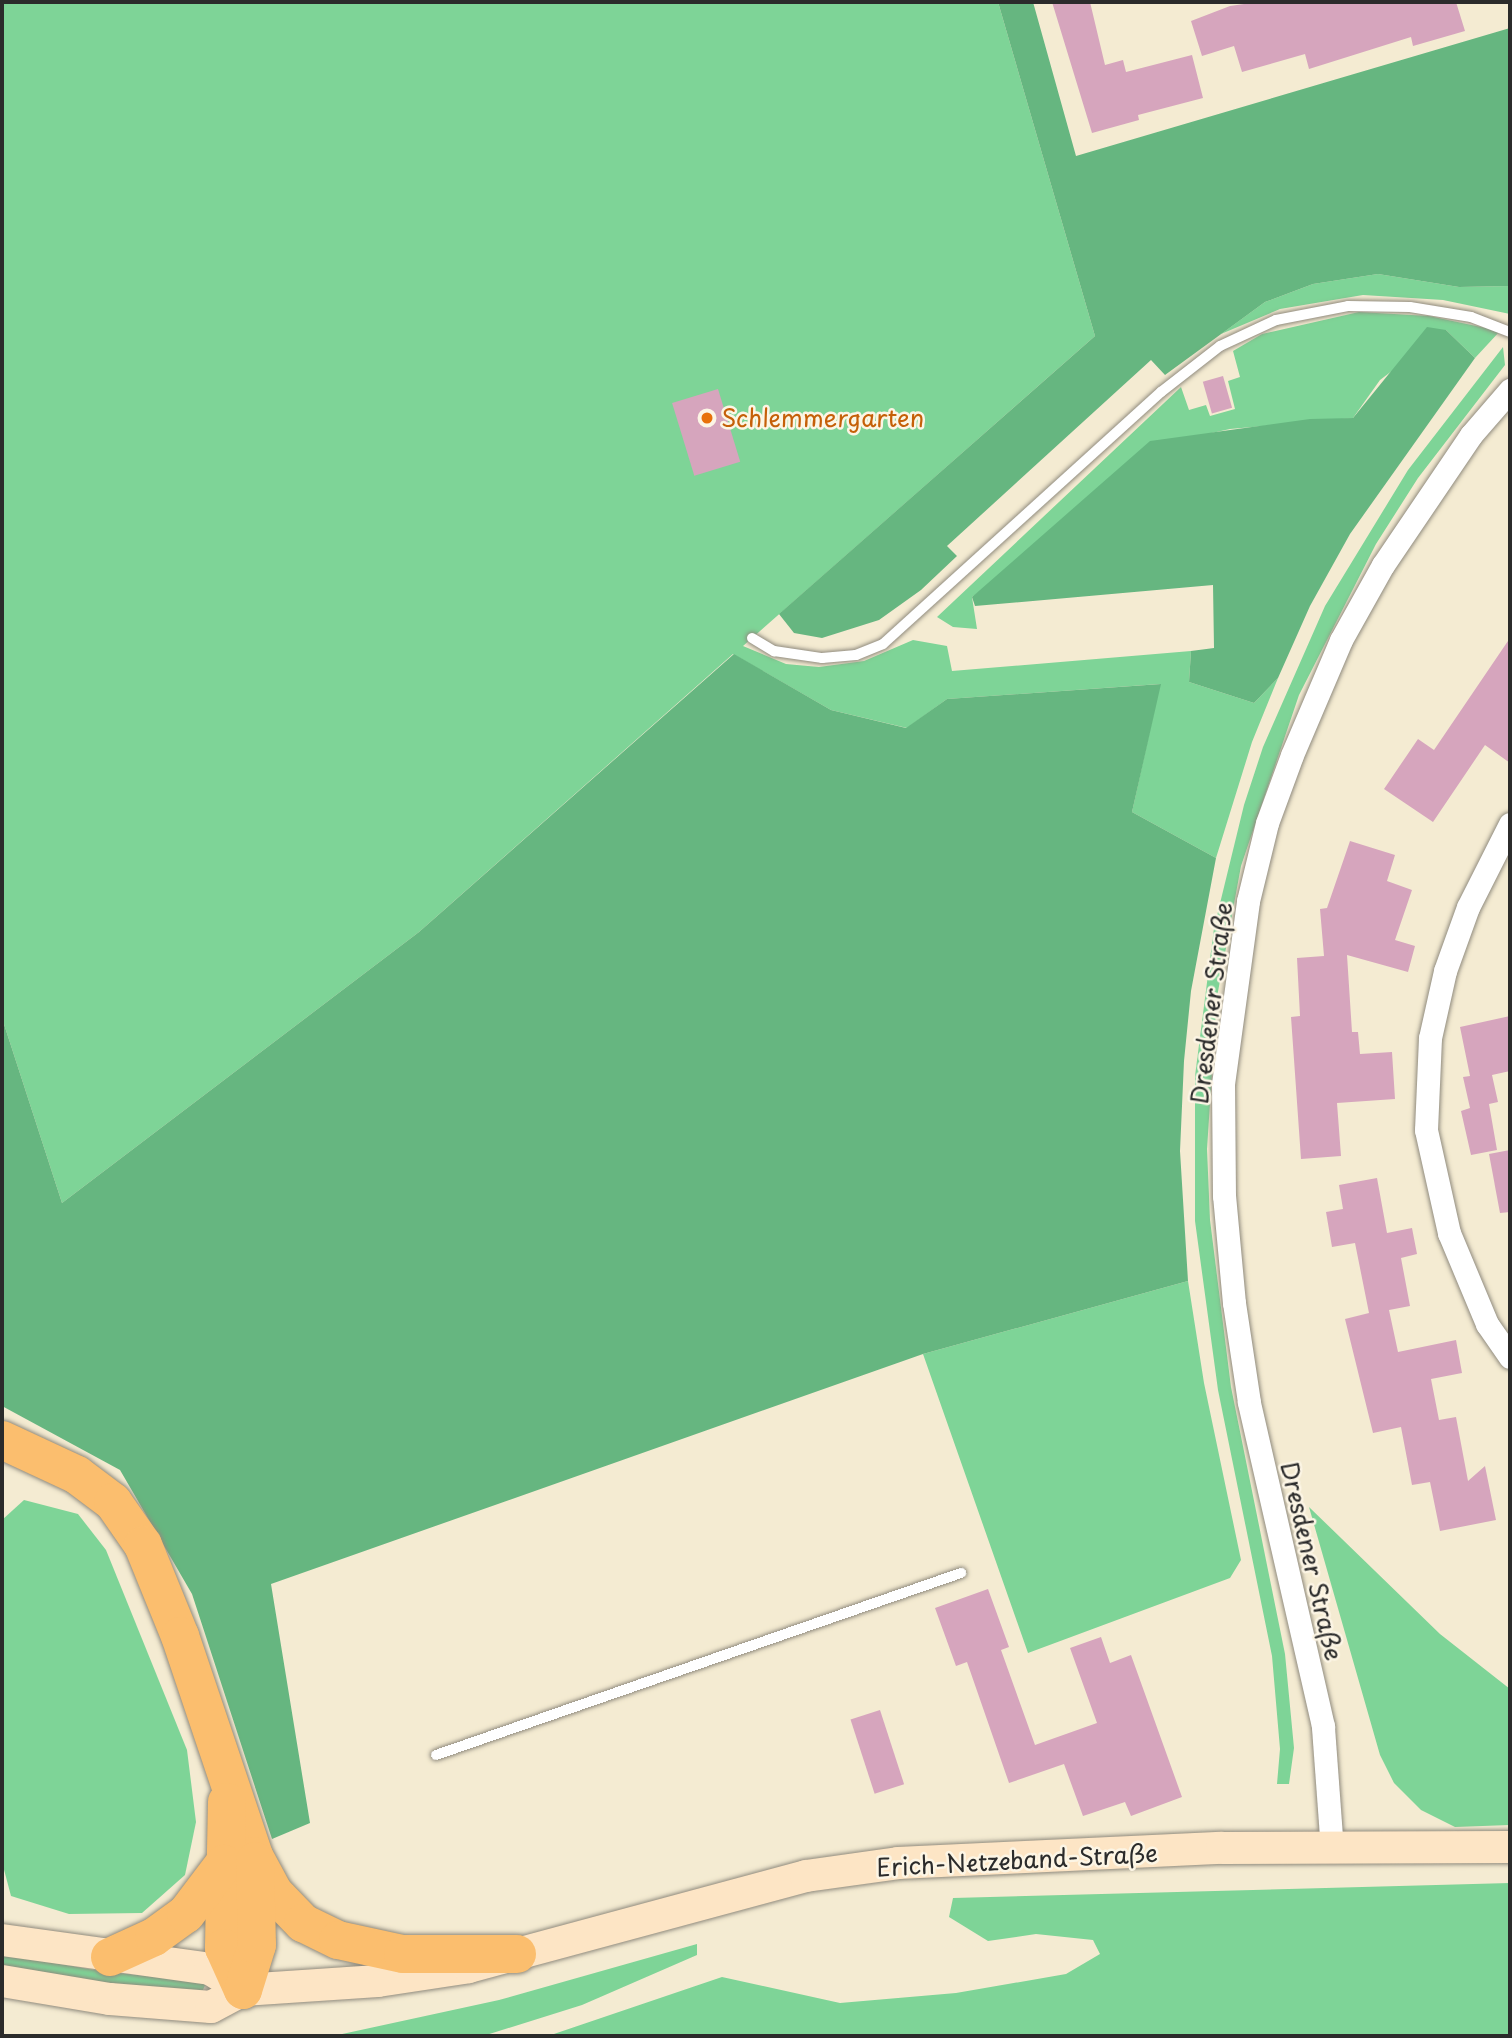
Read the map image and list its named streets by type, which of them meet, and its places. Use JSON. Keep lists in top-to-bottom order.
{
  "streets": {
    "street": ["Dresdener Straße", "Erich-Netzeband-Straße"]
  },
  "crossings": [
    ["Dresdener Straße", "Erich-Netzeband-Straße"]
  ],
  "places": ["Schlemmergarten"]
}
